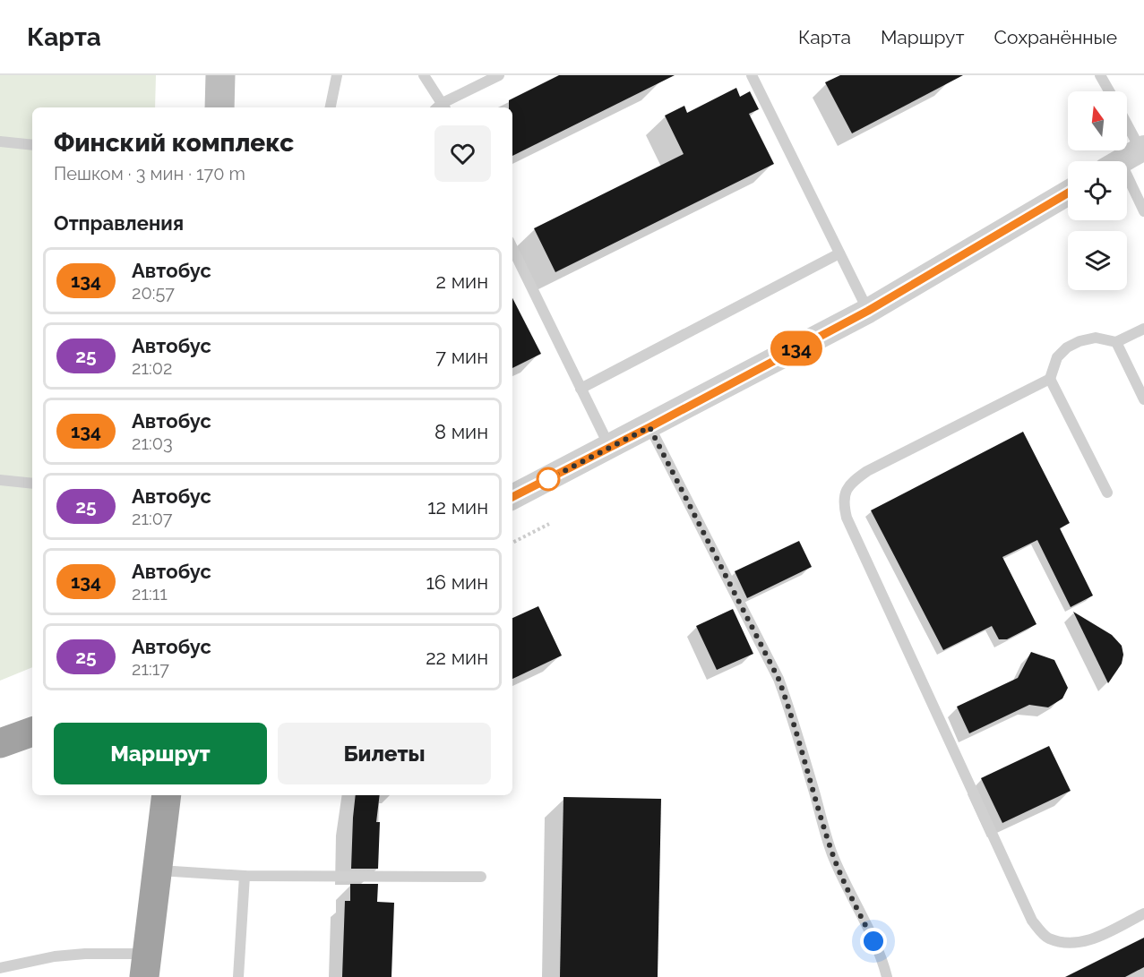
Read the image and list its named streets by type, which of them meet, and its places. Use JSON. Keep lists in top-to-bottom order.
{
  "lines": ["bus line 134"],
  "north": "top",
  "page": {
    "header": "Карта",
    "nav": ["Карта", "Маршрут", "Сохранённые"],
    "on_map": "134",
    "heading": [
      ["Финский комплекс", "Пешком · 3 мин · 170 m"],
      "Отправления"
    ],
    "list": [
      {
        "mark": "134",
        "name": "Автобус",
        "note": "20:57",
        "value": "2 мин"
      },
      {
        "mark": "25",
        "name": "Автобус",
        "note": "21:02",
        "value": "7 мин"
      },
      {
        "mark": "134",
        "name": "Автобус",
        "note": "21:03",
        "value": "8 мин"
      },
      {
        "mark": "25",
        "name": "Автобус",
        "note": "21:07",
        "value": "12 мин"
      },
      {
        "mark": "134",
        "name": "Автобус",
        "note": "21:11",
        "value": "16 мин"
      },
      {
        "mark": "25",
        "name": "Автобус",
        "note": "21:17",
        "value": "22 мин"
      }
    ],
    "buttons": ["Маршрут", "Билеты"]
  }
}
